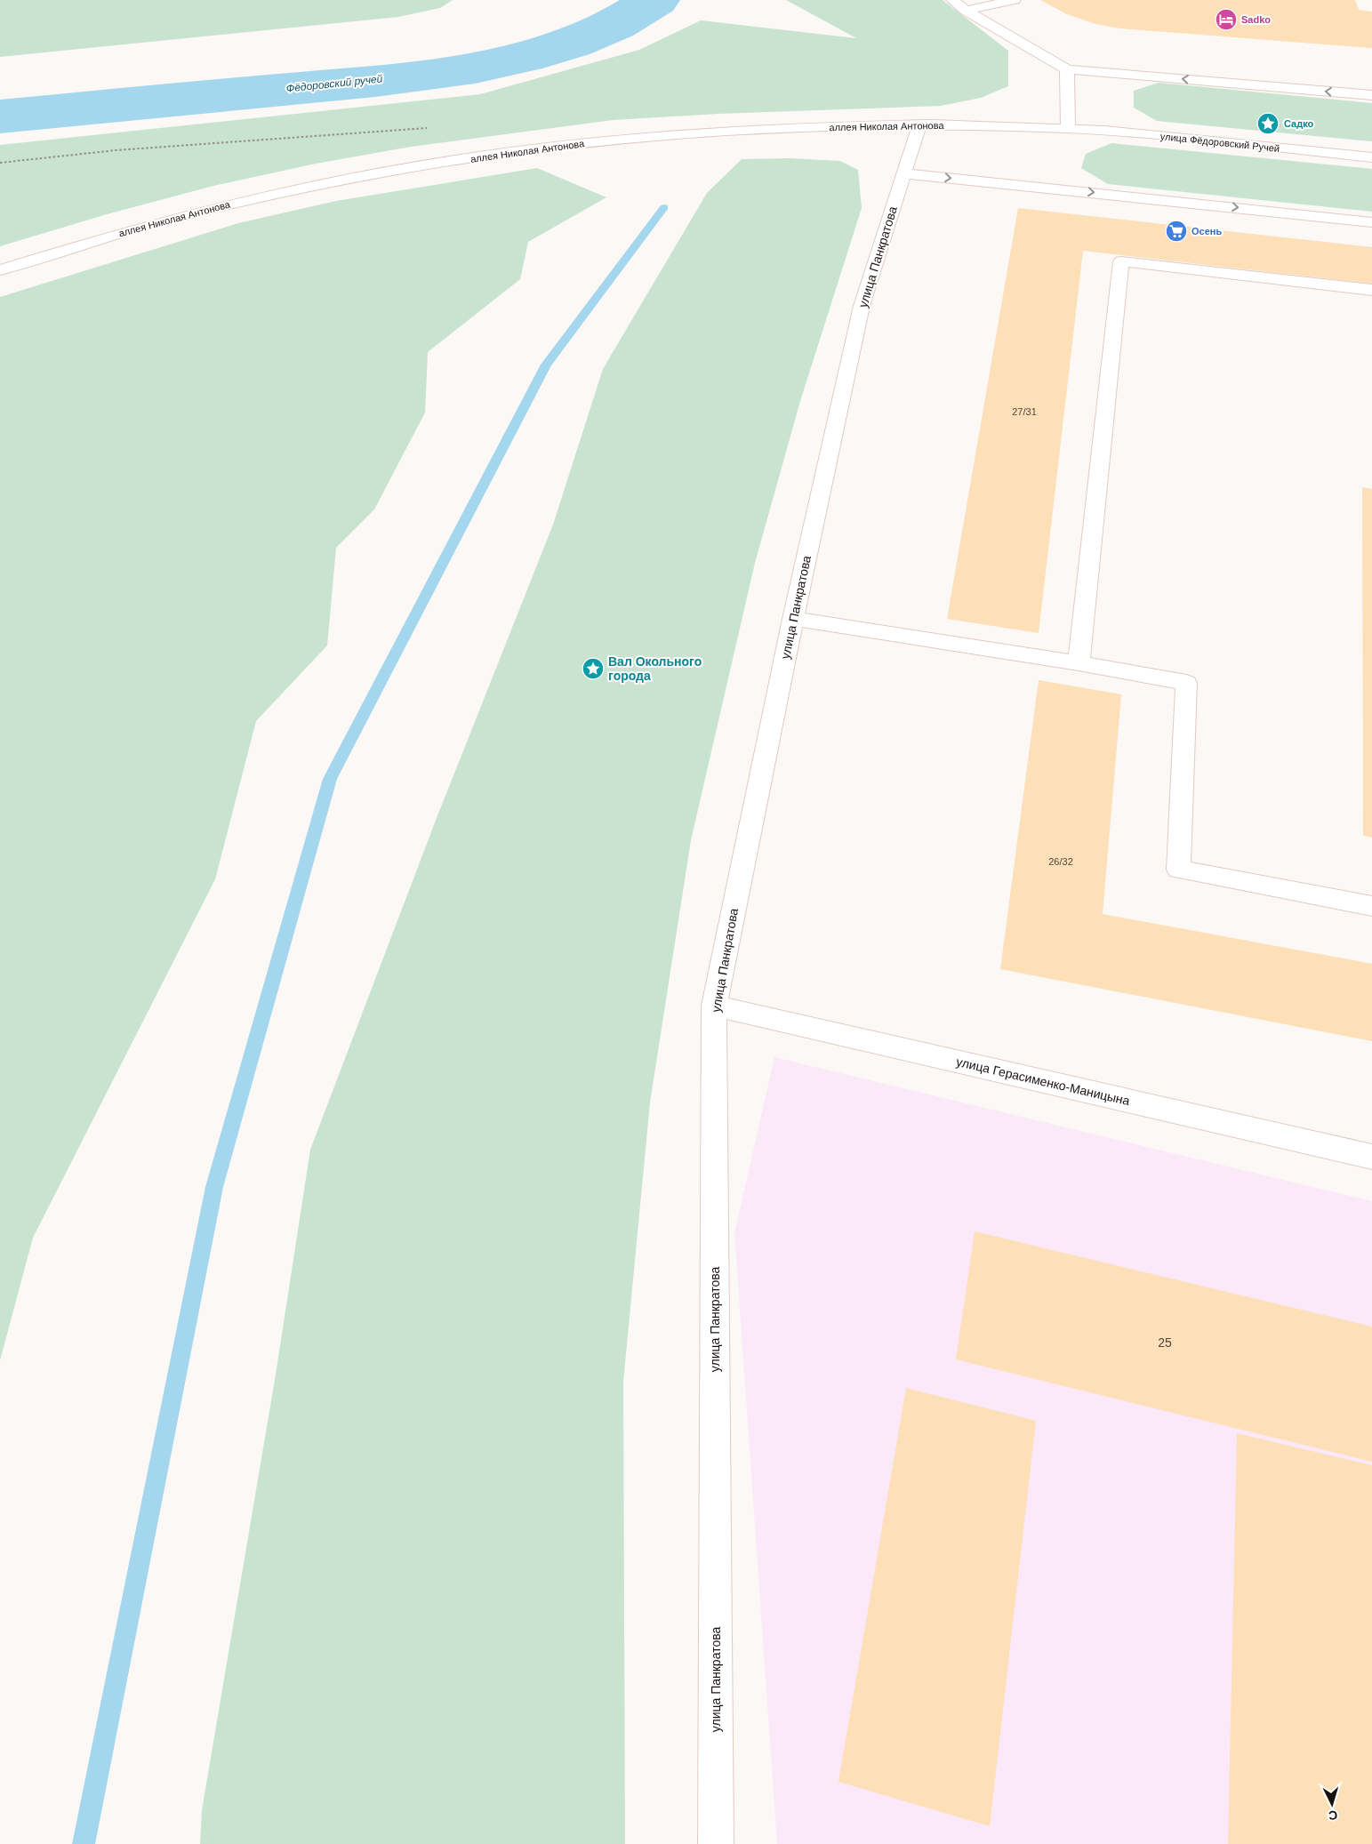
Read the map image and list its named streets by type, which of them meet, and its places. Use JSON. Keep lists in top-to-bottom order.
{
  "streets": {
    "street": [
      "аллея Николая Антонова",
      "улица Фёдоровский Ручей",
      "улица Панкратова",
      "улица Герасименко-Маницына"
    ]
  },
  "crossings": [
    ["аллея Николая Антонова", "улица Фёдоровский Ручей"],
    ["аллея Николая Антонова", "улица Панкратова"],
    ["улица Панкратова", "улица Герасименко-Маницына"]
  ],
  "water": ["Фёдоровский ручей"],
  "places": {
    "hotel": ["Sadko"],
    "place": ["Садко", "Вал Окольного города"],
    "supermarket": ["Осень"]
  },
  "house_numbers": ["27/31", "26/32", "25"],
  "north": "bottom"
}
